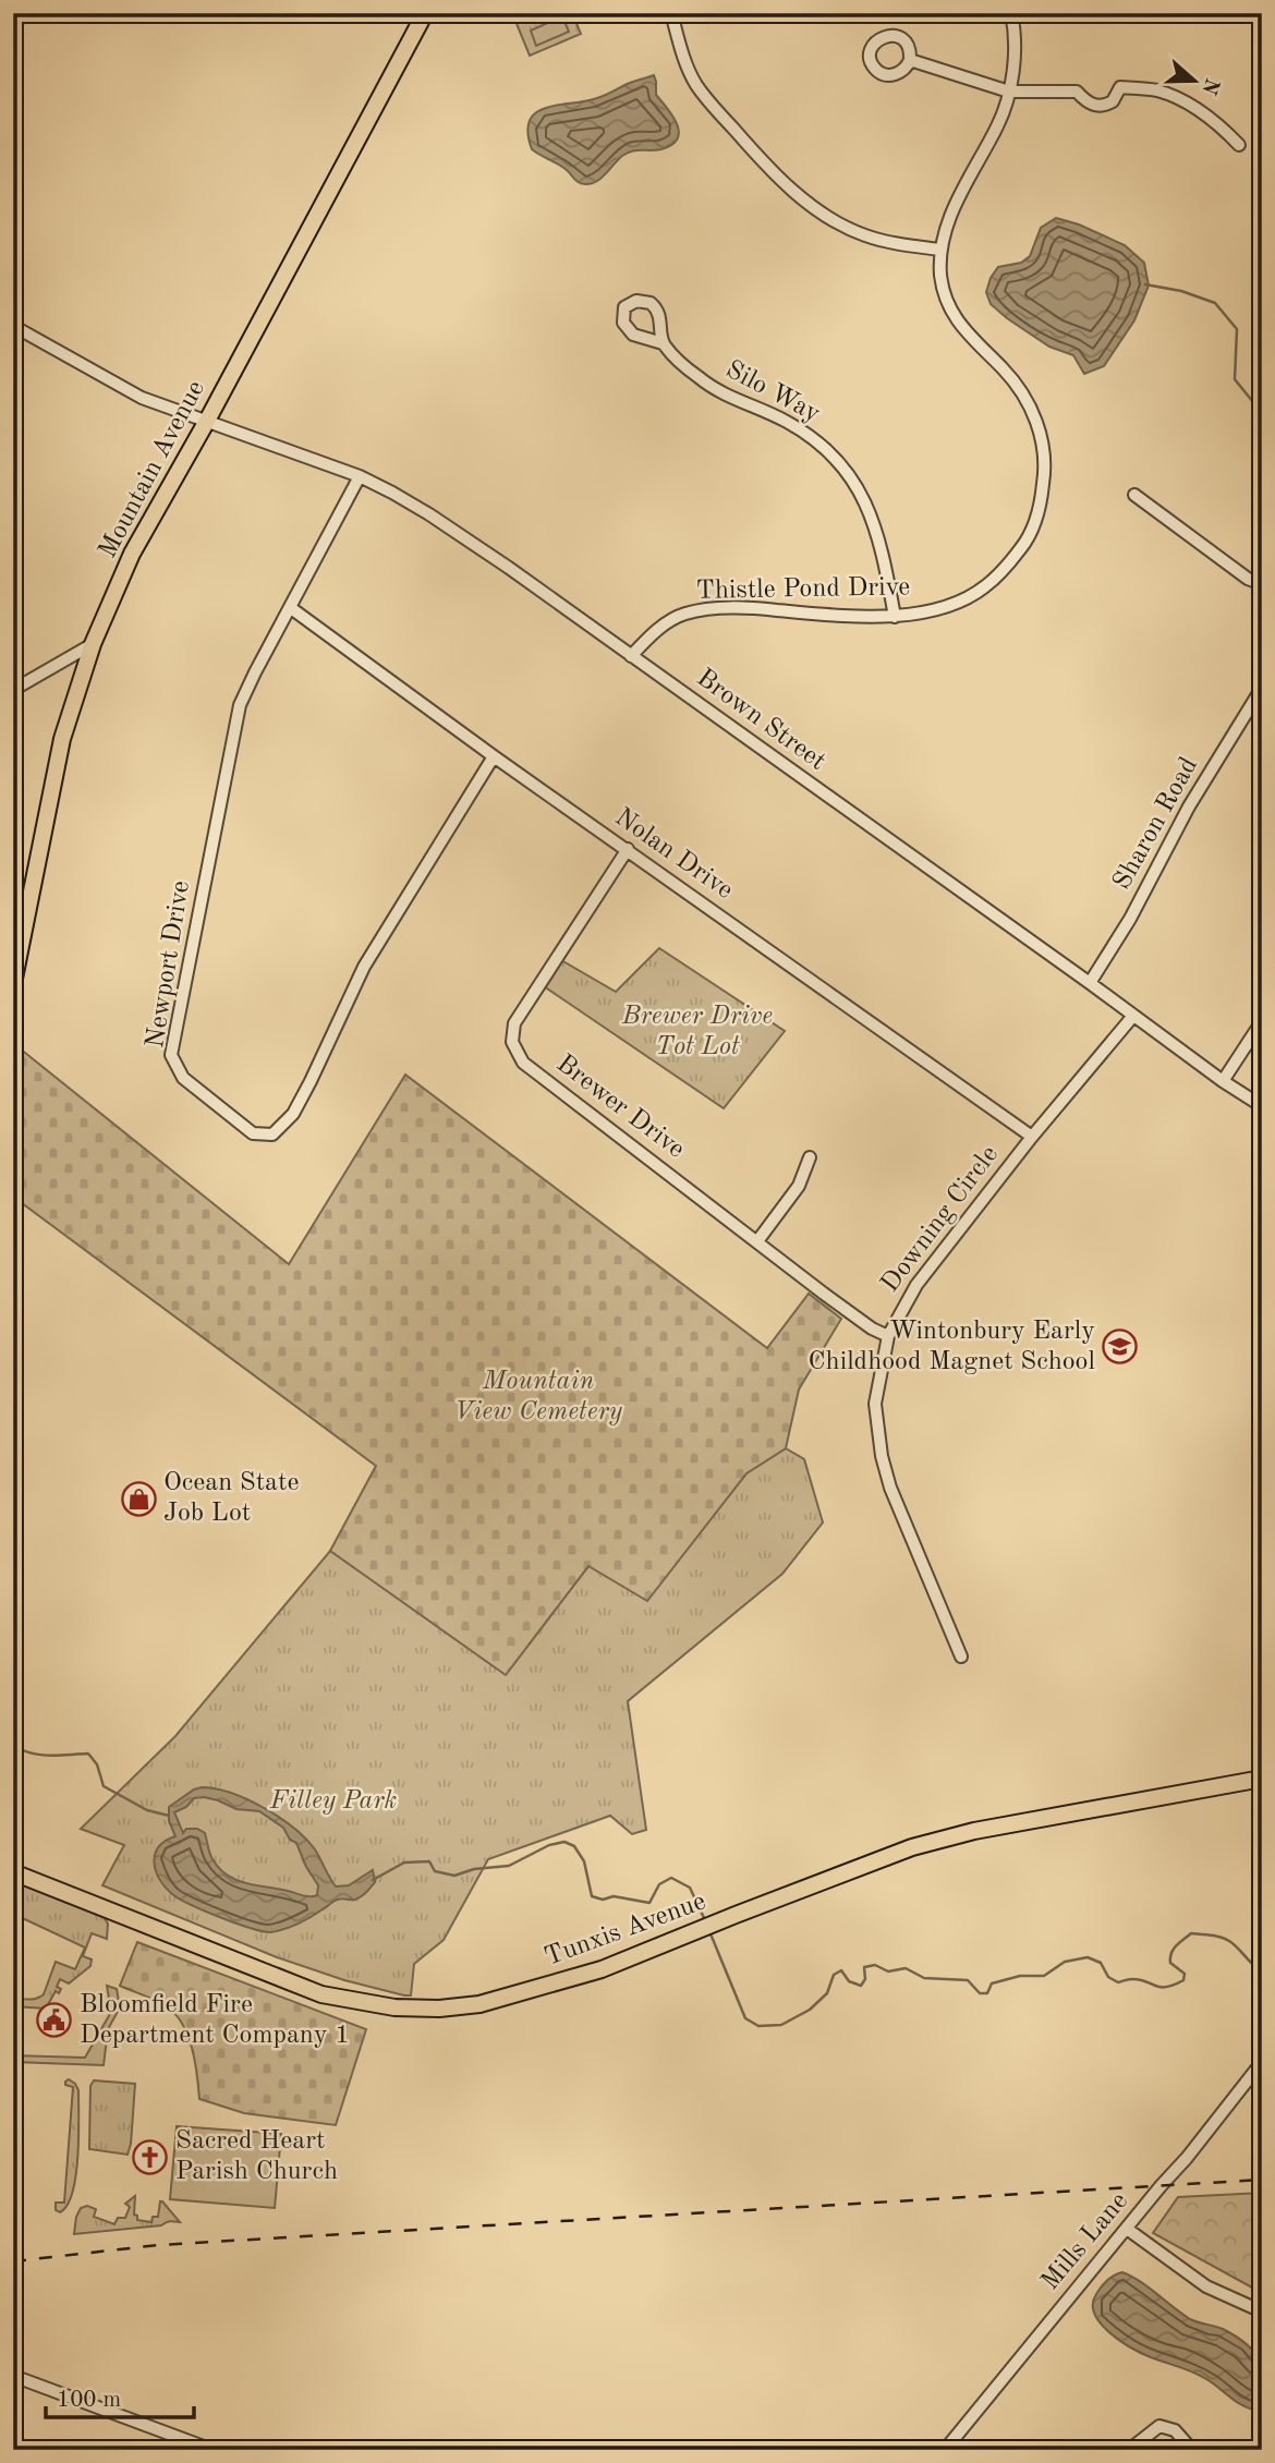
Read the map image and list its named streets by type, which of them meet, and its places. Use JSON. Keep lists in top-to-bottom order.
{
  "streets": {
    "main road": ["Mountain Avenue", "Tunxis Avenue"],
    "street": [
      "Silo Way",
      "Thistle Pond Drive",
      "Brown Street",
      "Sharon Road",
      "Nolan Drive",
      "Newport Drive",
      "Brewer Drive",
      "Downing Circle",
      "Mills Lane"
    ]
  },
  "crossings": [
    ["Silo Way", "Thistle Pond Drive"],
    ["Mountain Avenue", "Brown Street"],
    ["Thistle Pond Drive", "Brown Street"],
    ["Brown Street", "Sharon Road"],
    ["Brown Street", "Newport Drive"],
    ["Brown Street", "Downing Circle"],
    ["Nolan Drive", "Newport Drive"],
    ["Nolan Drive", "Brewer Drive"],
    ["Nolan Drive", "Downing Circle"],
    ["Brewer Drive", "Downing Circle"]
  ],
  "parks": ["Brewer Drive Tot Lot", "Mountain View Cemetery", "Filley Park"],
  "places": {
    "school or university": ["Wintonbury Early Childhood Magnet School"],
    "shop": ["Ocean State Job Lot"],
    "public building": ["Bloomfield Fire Department Company 1"],
    "church": ["Sacred Heart Parish Church"]
  },
  "scale_bar": "100 m",
  "north": "right"
}
